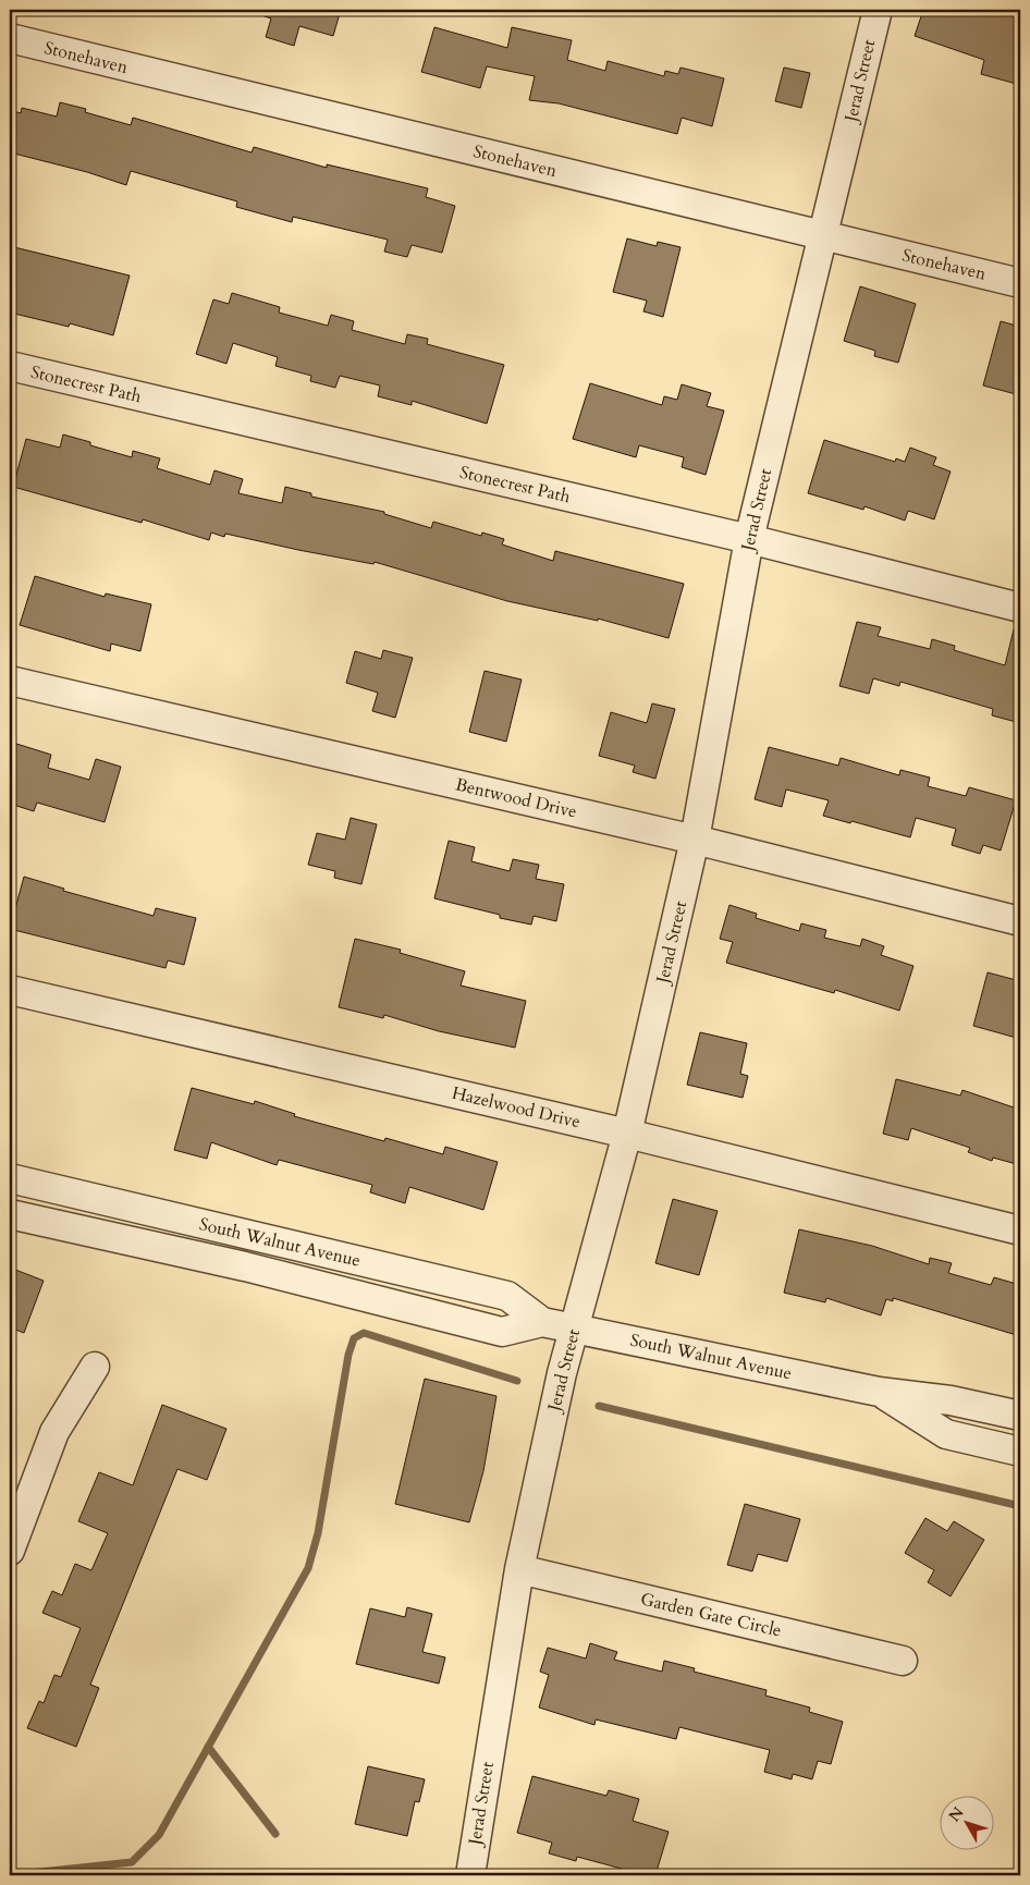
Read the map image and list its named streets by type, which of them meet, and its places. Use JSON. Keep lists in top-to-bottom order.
{
  "streets": {
    "street": [
      "Stonehaven",
      "Jerad Street",
      "Stonecrest Path",
      "Bentwood Drive",
      "Hazelwood Drive",
      "South Walnut Avenue",
      "Garden Gate Circle"
    ]
  },
  "crossings": [
    ["Stonehaven", "Jerad Street"],
    ["Jerad Street", "Stonecrest Path"],
    ["Jerad Street", "Bentwood Drive"],
    ["Jerad Street", "Hazelwood Drive"],
    ["Jerad Street", "South Walnut Avenue"],
    ["Jerad Street", "Garden Gate Circle"]
  ],
  "north": "top left"
}
